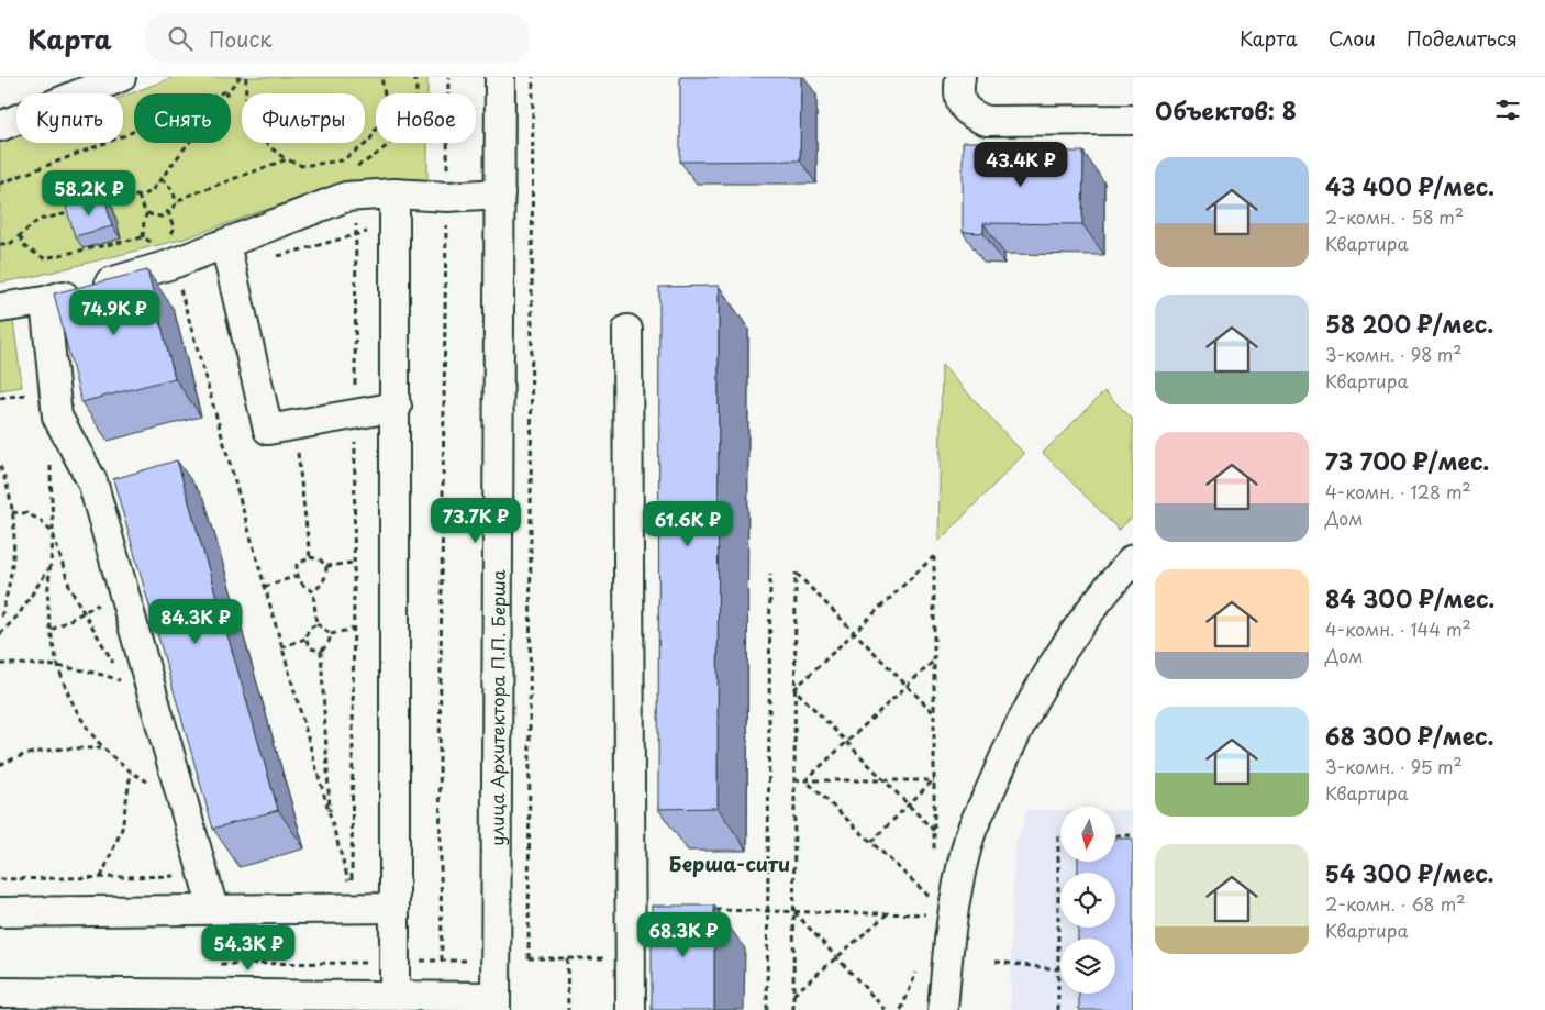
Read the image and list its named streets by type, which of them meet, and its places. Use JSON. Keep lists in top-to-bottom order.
{
  "streets": {
    "street": ["улица Архитектора П.П. Берша"]
  },
  "districts": ["Берша-сити"],
  "north": "bottom",
  "page": {
    "header": "Карта",
    "search": "Поиск",
    "nav": ["Карта", "Слои", "Поделиться"],
    "heading": "Объектов: 8",
    "chip": [
      "Купить",
      "Снять",
      "Фильтры",
      "Новое"
    ],
    "price": [
      "43.4K ₽",
      "58.2K ₽",
      "74.9K ₽",
      "73.7K ₽",
      "61.6K ₽",
      "84.3K ₽",
      "68.3K ₽",
      "54.3K ₽"
    ],
    "list": [
      {
        "name": "43 400 ₽/мес.",
        "note": "2-комн. · 58 m² · Квартира"
      },
      {
        "name": "58 200 ₽/мес.",
        "note": "3-комн. · 98 m² · Квартира"
      },
      {
        "name": "73 700 ₽/мес.",
        "note": "4-комн. · 128 m² · Дом"
      },
      {
        "name": "84 300 ₽/мес.",
        "note": "4-комн. · 144 m² · Дом"
      },
      {
        "name": "68 300 ₽/мес.",
        "note": "3-комн. · 95 m² · Квартира"
      },
      {
        "name": "54 300 ₽/мес.",
        "note": "2-комн. · 68 m² · Квартира"
      }
    ]
  }
}
